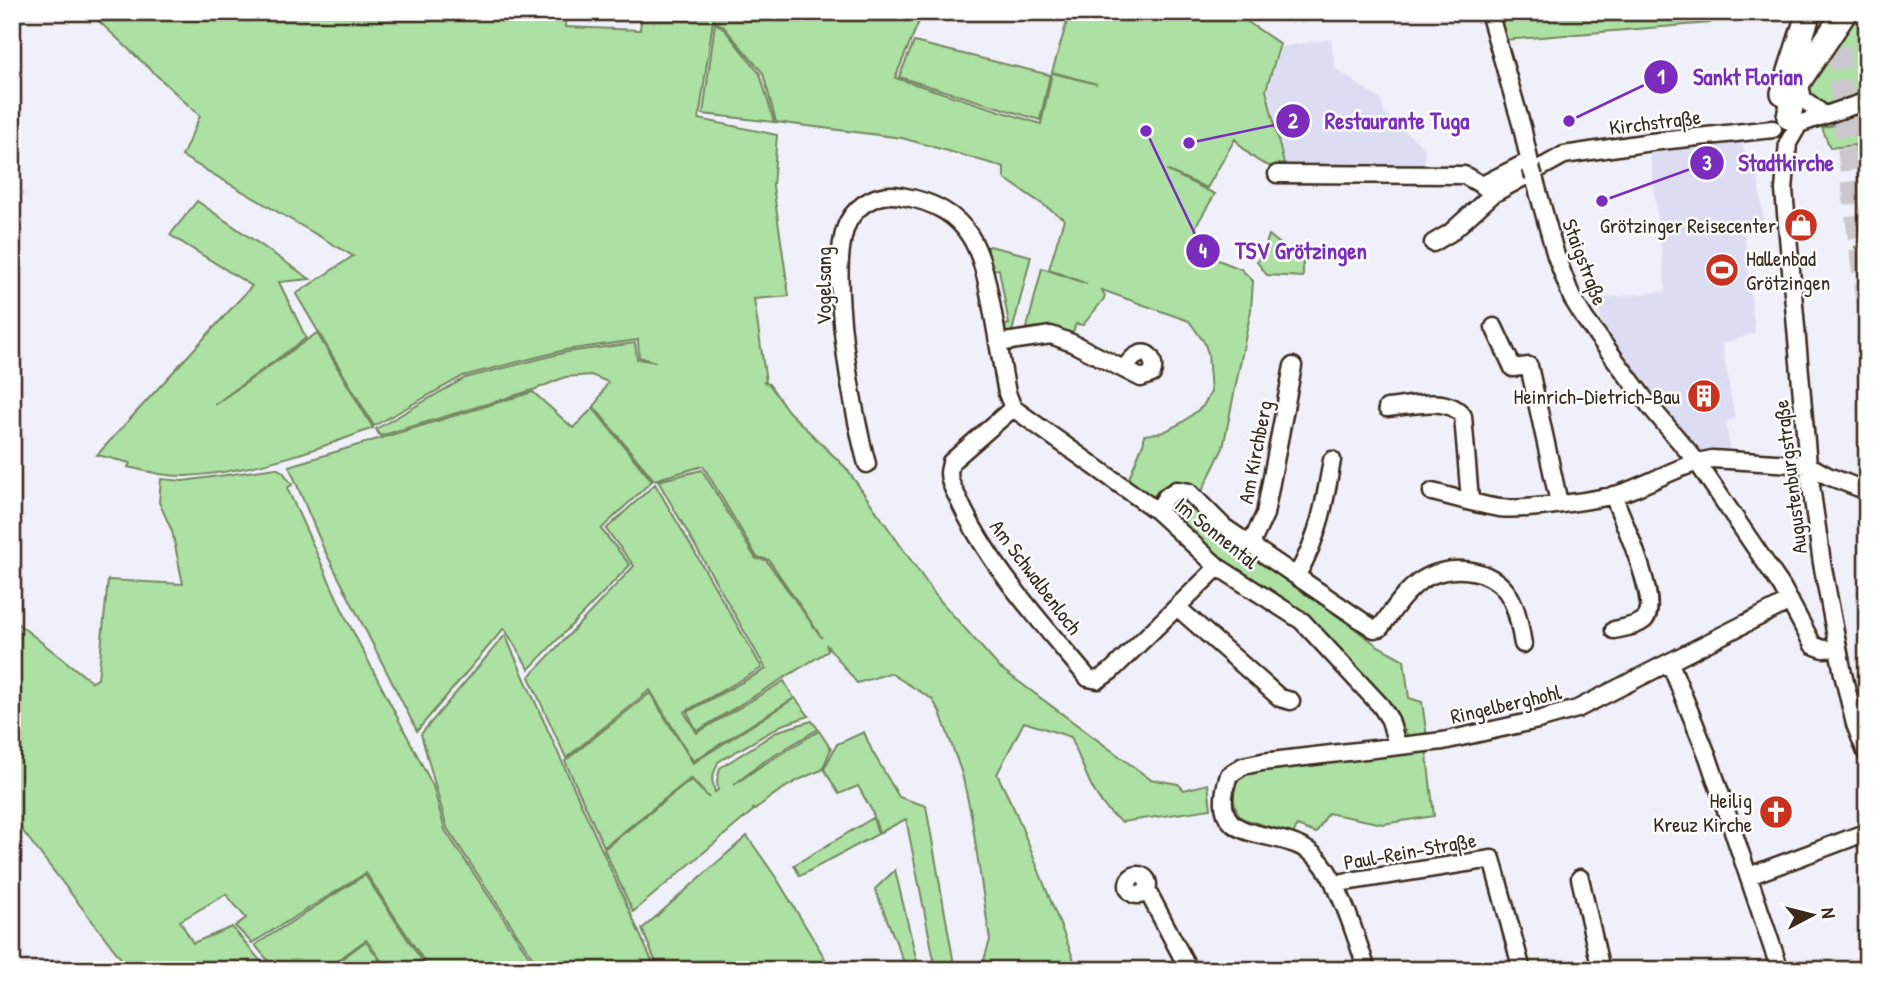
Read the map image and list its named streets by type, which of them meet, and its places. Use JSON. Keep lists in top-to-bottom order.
{
  "streets": {
    "street": [
      "Kirchstraße",
      "Staigstraße",
      "Vogelsang",
      "Am Kirchberg",
      "Augustenburgstraße",
      "Im Sonnental",
      "Am Schwalbenloch",
      "Ringelberghohl",
      "Paul-Rein-Straße"
    ]
  },
  "crossings": [
    ["Kirchstraße", "Augustenburgstraße"],
    ["Staigstraße", "Augustenburgstraße"],
    ["Staigstraße", "Ringelberghohl"],
    ["Vogelsang", "Im Sonnental"],
    ["Vogelsang", "Am Schwalbenloch"],
    ["Am Kirchberg", "Im Sonnental"],
    ["Im Sonnental", "Am Schwalbenloch"],
    ["Im Sonnental", "Ringelberghohl"],
    ["Ringelberghohl", "Paul-Rein-Straße"]
  ],
  "places": {
    "other": [
      "Sankt Florian",
      "TSV Grötzingen",
      "Restaurante Tuga",
      "Stadtkirche"
    ],
    "shop": ["Grötzinger Reisecenter"],
    "sports": ["Hallenbad Grötzingen"],
    "building": ["Heinrich-Dietrich-Bau"],
    "church": ["Heilig Kreuz Kirche"]
  },
  "north": "right"
}
